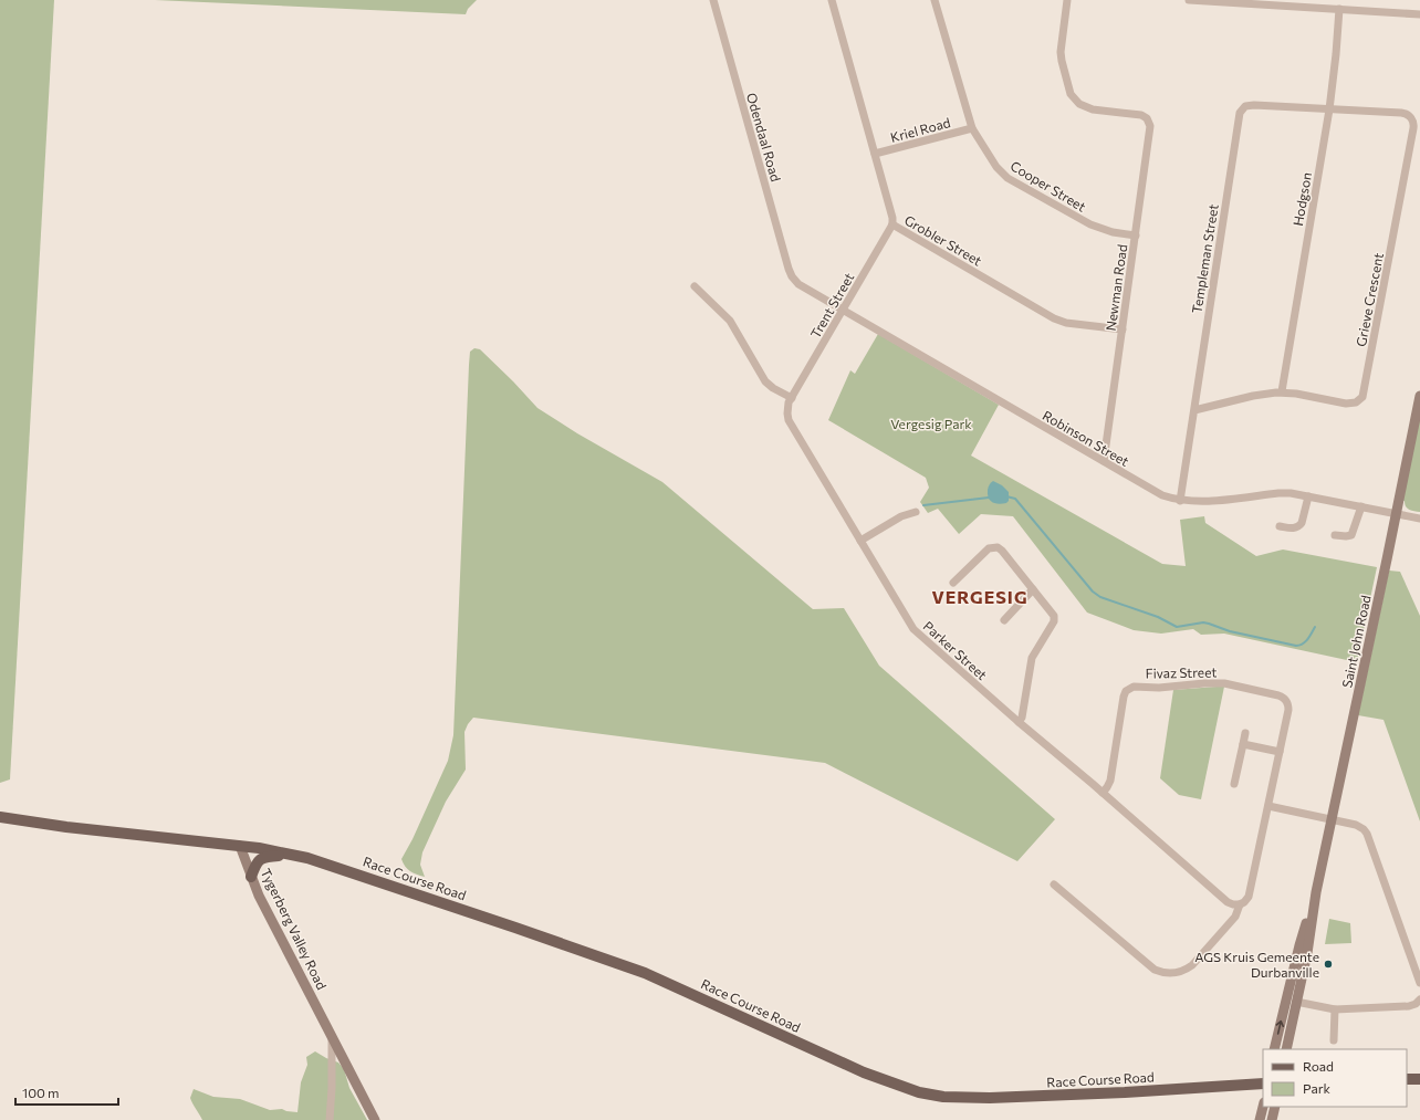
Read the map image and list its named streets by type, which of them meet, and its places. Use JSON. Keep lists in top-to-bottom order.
{
  "streets": {
    "main road": ["Saint John Road", "Race Course Road", "Tygerberg Valley Road"],
    "street": [
      "Kriel Road",
      "Odendaal Road",
      "Cooper Street",
      "Hodgson",
      "Grobler Street",
      "Templeman Street",
      "Newman Road",
      "Grieve Crescent",
      "Trent Street",
      "Robinson Street",
      "Parker Street",
      "Fivaz Street"
    ]
  },
  "crossings": [
    ["Kriel Road", "Cooper Street"],
    ["Kriel Road", "Grobler Street"],
    ["Odendaal Road", "Robinson Street"],
    ["Cooper Street", "Newman Road"],
    ["Hodgson", "Templeman Street"],
    ["Hodgson", "Grieve Crescent"],
    ["Grobler Street", "Newman Road"],
    ["Grobler Street", "Trent Street"],
    ["Templeman Street", "Grieve Crescent"],
    ["Templeman Street", "Robinson Street"],
    ["Newman Road", "Robinson Street"],
    ["Trent Street", "Robinson Street"],
    ["Trent Street", "Parker Street"],
    ["Robinson Street", "Saint John Road"],
    ["Parker Street", "Fivaz Street"],
    ["Race Course Road", "Tygerberg Valley Road"]
  ],
  "districts": ["VERGESIG"],
  "parks": ["Vergesig Park"],
  "places": ["AGS Kruis Gemeente Durbanville"],
  "legend": ["Road", "Park"],
  "scale_bar": "100 m"
}
